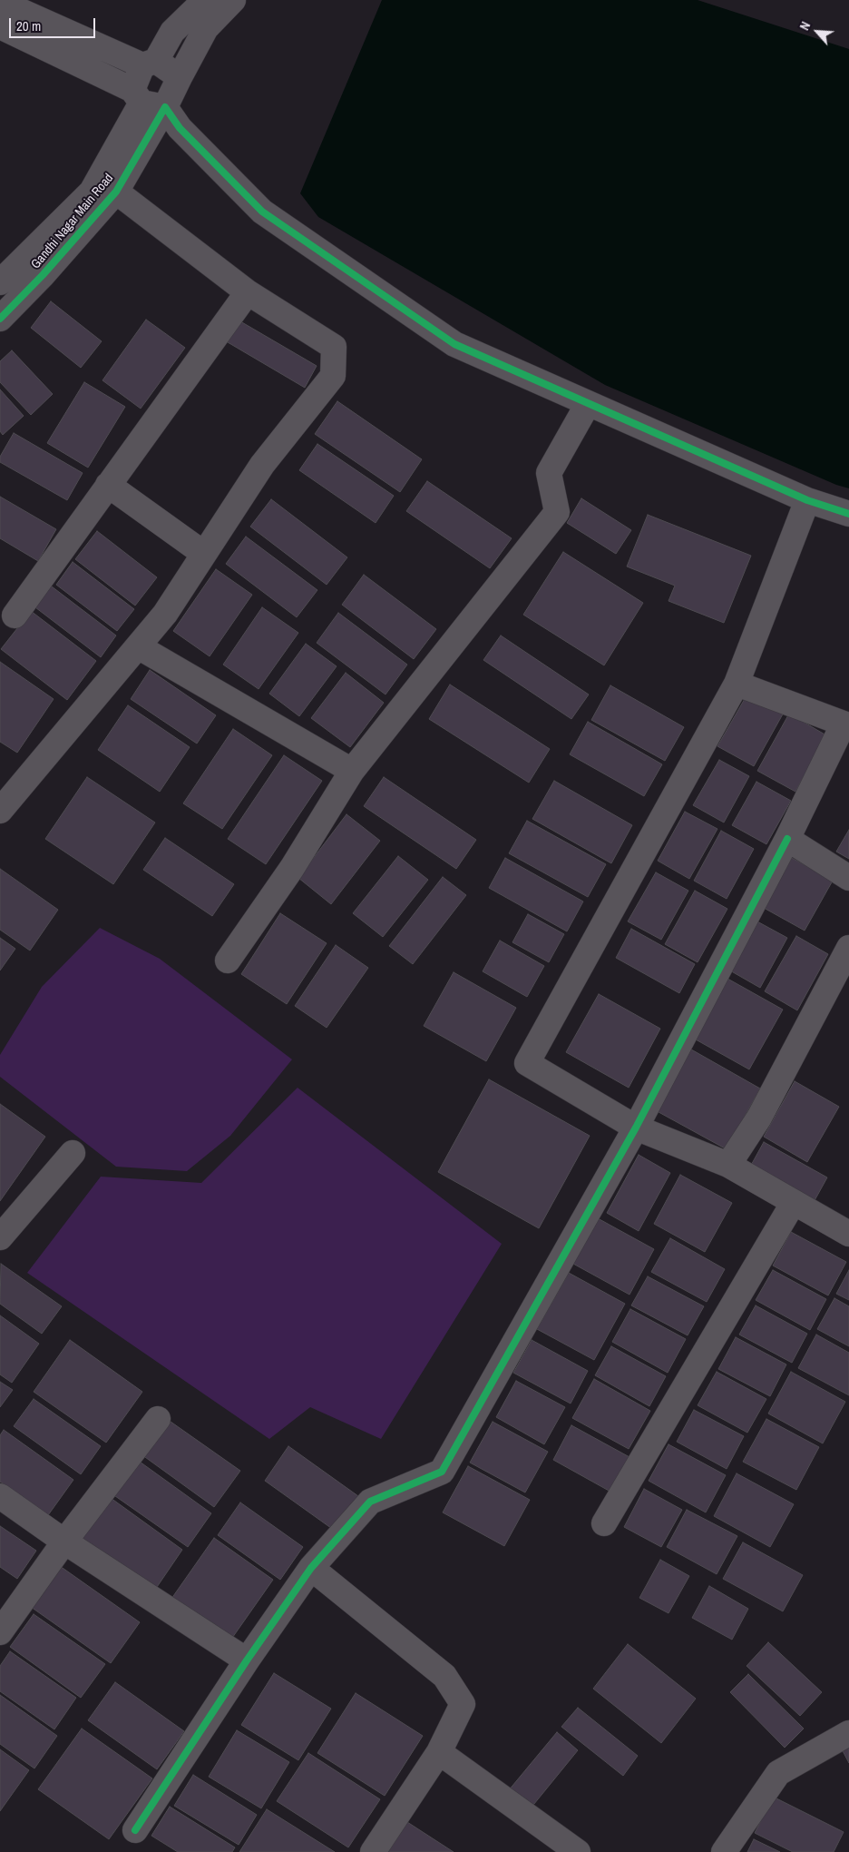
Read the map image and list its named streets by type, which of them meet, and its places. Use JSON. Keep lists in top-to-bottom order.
{
  "streets": {
    "street": ["Gandhi Nagar Main Road"]
  },
  "scale_bar": "20 m",
  "north": "top left"
}
